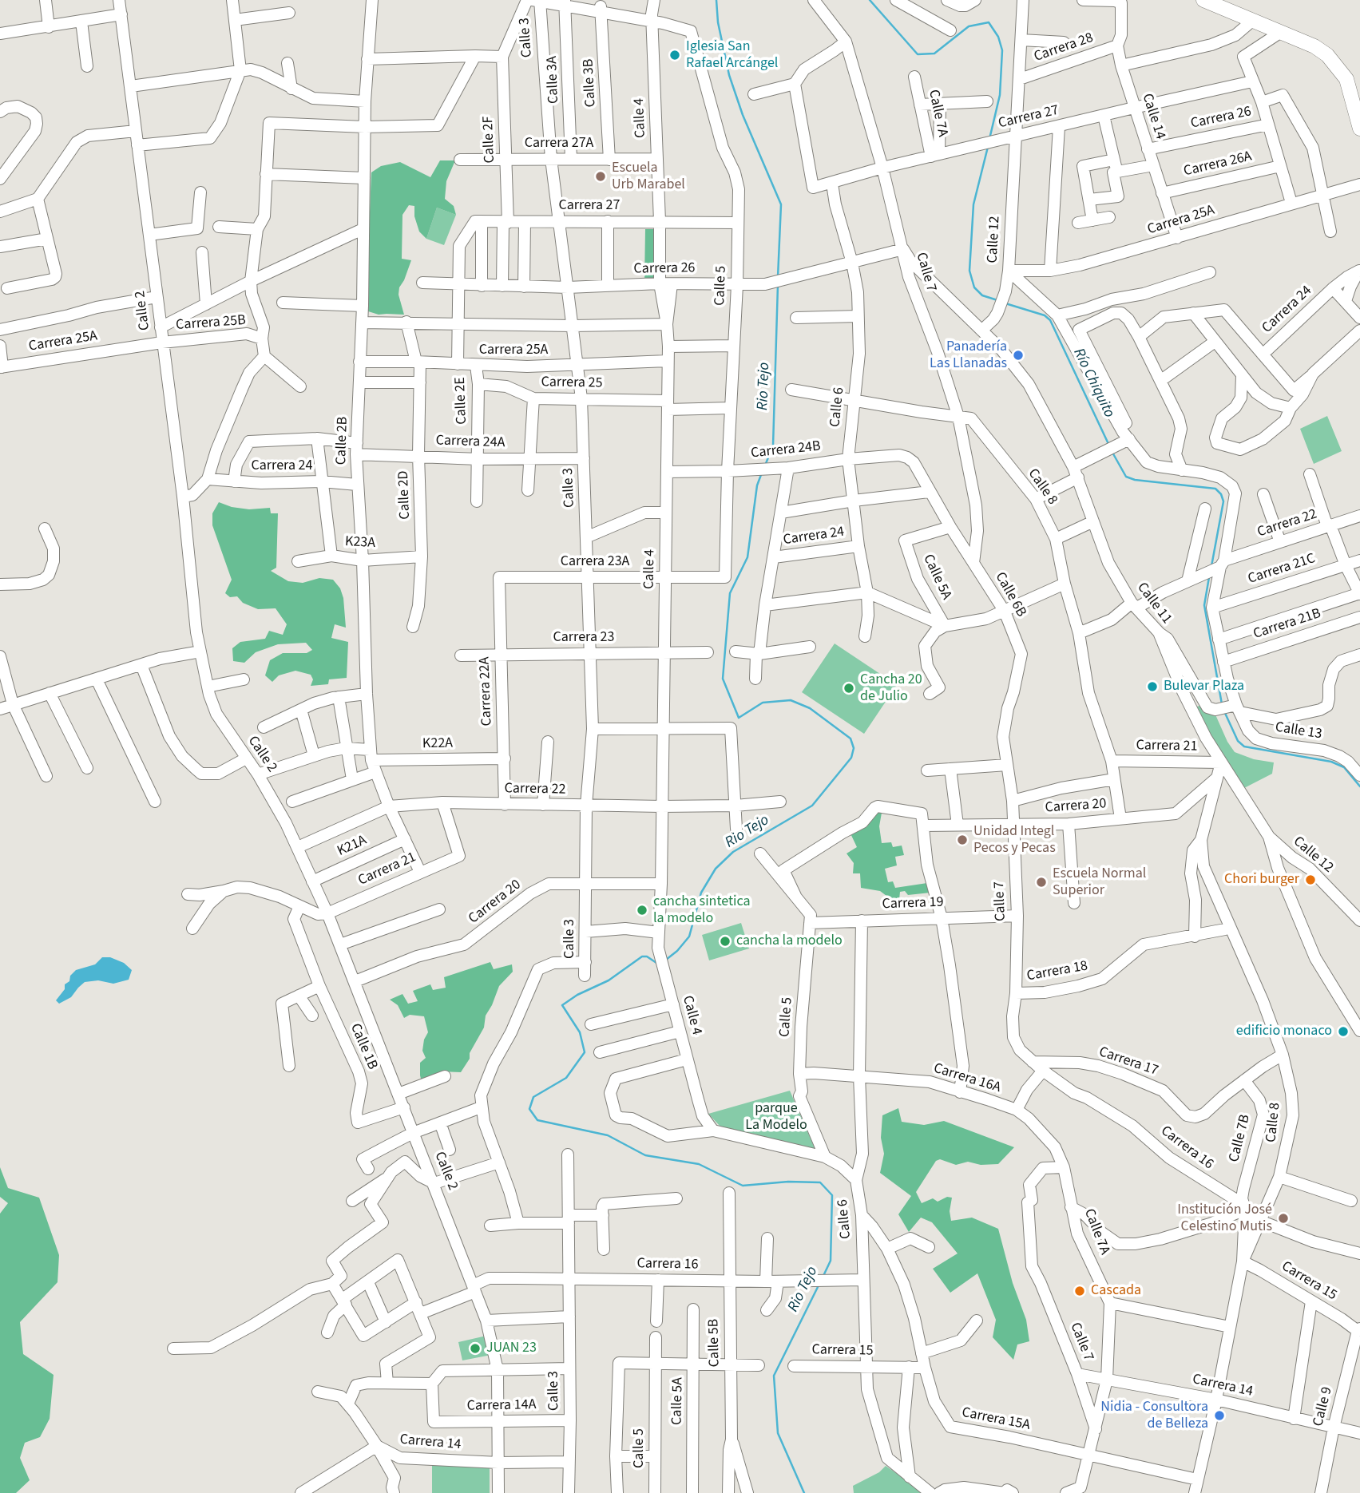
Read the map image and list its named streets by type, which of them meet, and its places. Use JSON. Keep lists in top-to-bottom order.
{
  "streets": {
    "street": [
      "Calle 3",
      "Carrera 28",
      "Calle 3A",
      "Calle 3B",
      "Calle 7A",
      "Calle 14",
      "Carrera 27",
      "Calle 4",
      "Carrera 26",
      "Calle 2F",
      "Carrera 27A",
      "Carrera 26A",
      "Carrera 25A",
      "Calle 12",
      "Calle 7",
      "Calle 5",
      "Carrera 24",
      "Calle 2",
      "Carrera 25B",
      "Carrera 25",
      "Calle 2E",
      "Calle 6",
      "Calle 2B",
      "Carrera 24A",
      "Carrera 24B",
      "Calle 8",
      "Calle 2D",
      "Carrera 22",
      "K23A",
      "Carrera 23A",
      "Carrera 21C",
      "Calle 5A",
      "Calle 6B",
      "Calle 11",
      "Carrera 21B",
      "Carrera 23",
      "Carrera 22A",
      "Calle 13",
      "K22A",
      "Carrera 21",
      "Carrera 20",
      "K21A",
      "Carrera 19",
      "Carrera 18",
      "Calle 1B",
      "Carrera 17",
      "Carrera 16A",
      "Calle 7B",
      "Carrera 16",
      "Carrera 15",
      "Calle 5B",
      "Carrera 14",
      "Carrera 14A",
      "Calle 9",
      "Carrera 15A"
    ]
  },
  "crossings": [
    ["Calle 3", "Carrera 27"],
    ["Calle 3", "Carrera 26"],
    ["Calle 3", "Carrera 27A"],
    ["Calle 3", "Carrera 25A"],
    ["Calle 3", "Carrera 25"],
    ["Calle 3", "Carrera 24A"],
    ["Calle 3", "Carrera 22"],
    ["Calle 3", "Carrera 23A"],
    ["Calle 3", "Carrera 23"],
    ["Calle 3", "Carrera 20"],
    ["Calle 3", "Carrera 16"],
    ["Calle 3", "Carrera 14"],
    ["Calle 3", "Carrera 14A"],
    ["Carrera 28", "Calle 14"],
    ["Carrera 28", "Calle 12"],
    ["Calle 3A", "Carrera 27A"],
    ["Calle 3B", "Carrera 27A"],
    ["Calle 7A", "Carrera 27"],
    ["Calle 7A", "Calle 7"],
    ["Calle 7A", "Carrera 16A"],
    ["Calle 14", "Carrera 27"],
    ["Calle 14", "Carrera 26"],
    ["Calle 14", "Carrera 26A"],
    ["Calle 14", "Carrera 25A"],
    ["Carrera 27", "Calle 4"],
    ["Carrera 27", "Calle 2F"],
    ["Carrera 27", "Calle 12"],
    ["Carrera 27", "Calle 7"],
    ["Carrera 27", "Calle 5"],
    ["Carrera 27", "Calle 6"],
    ["Calle 4", "Carrera 26"],
    ["Calle 4", "Carrera 27A"],
    ["Calle 4", "Carrera 25A"],
    ["Calle 4", "Calle 5"],
    ["Calle 4", "Carrera 25"],
    ["Calle 4", "Carrera 24B"],
    ["Calle 4", "Carrera 22"],
    ["Calle 4", "Carrera 23A"],
    ["Calle 4", "Carrera 23"],
    ["Calle 4", "Carrera 20"],
    ["Carrera 26", "Calle 2F"],
    ["Carrera 26", "Calle 7"],
    ["Carrera 26", "Calle 5"],
    ["Carrera 26", "Calle 6"],
    ["Carrera 26", "Calle 11"],
    ["Calle 2F", "Carrera 27A"],
    ["Carrera 25A", "Calle 12"],
    ["Carrera 25A", "Calle 2"],
    ["Carrera 25A", "Carrera 25B"],
    ["Carrera 25A", "Calle 2E"],
    ["Carrera 25A", "Calle 2B"],
    ["Carrera 25A", "Calle 2D"],
    ["Calle 12", "Calle 11"],
    ["Calle 7", "Calle 8"],
    ["Calle 7", "Calle 6B"],
    ["Calle 7", "Calle 11"],
    ["Calle 7", "Carrera 20"],
    ["Calle 7", "Carrera 19"],
    ["Calle 7", "Carrera 18"],
    ["Calle 7", "Carrera 16A"],
    ["Calle 7", "Carrera 16"],
    ["Calle 7", "Carrera 14"],
    ["Calle 7", "Carrera 15A"],
    ["Calle 5", "Carrera 25"],
    ["Calle 5", "Carrera 24B"],
    ["Calle 5", "Carrera 23A"],
    ["Calle 5", "Carrera 19"],
    ["Calle 5", "Carrera 16A"],
    ["Carrera 24", "Calle 6"],
    ["Carrera 24", "Calle 2B"],
    ["Carrera 24", "Carrera 24A"],
    ["Calle 2", "Carrera 25B"],
    ["Calle 2", "Carrera 22"],
    ["Calle 2", "K22A"],
    ["Calle 2", "Carrera 21"],
    ["Calle 2", "Carrera 20"],
    ["Calle 2", "K21A"],
    ["Calle 2", "Calle 1B"],
    ["Calle 2", "Carrera 16"],
    ["Calle 2", "Carrera 14"],
    ["Calle 2", "Carrera 14A"],
    ["Carrera 25", "Calle 2E"],
    ["Calle 2E", "Carrera 24A"],
    ["Calle 6", "Carrera 24B"],
    ["Calle 6", "Carrera 19"],
    ["Calle 6", "Carrera 16A"],
    ["Calle 6", "Carrera 16"],
    ["Calle 6", "Carrera 15"],
    ["Calle 6", "Carrera 15A"],
    ["Calle 2B", "Carrera 24A"],
    ["Calle 2B", "Carrera 22"],
    ["Calle 2B", "K23A"],
    ["Calle 2B", "K22A"],
    ["Calle 2B", "Carrera 21"],
    ["Calle 2B", "K21A"],
    ["Carrera 24A", "Calle 2D"],
    ["Carrera 24B", "Calle 6B"],
    ["Calle 8", "Calle 11"],
    ["Calle 8", "Carrera 21"],
    ["Calle 8", "Carrera 20"],
    ["Calle 8", "Carrera 17"],
    ["Calle 8", "Calle 7B"],
    ["Calle 8", "Carrera 16"],
    ["Calle 8", "Carrera 15"],
    ["Calle 8", "Carrera 14"],
    ["Calle 8", "Carrera 15A"],
    ["Calle 2D", "K23A"],
    ["Carrera 22", "Calle 11"],
    ["Carrera 22", "Carrera 22A"],
    ["Carrera 22", "Carrera 21"],
    ["Carrera 23A", "Carrera 22A"],
    ["Carrera 21C", "Calle 13"],
    ["Calle 5A", "Calle 6B"],
    ["Calle 11", "Carrera 21"],
    ["Carrera 21B", "Calle 13"],
    ["Carrera 23", "Carrera 22A"],
    ["Carrera 22A", "K22A"],
    ["Carrera 17", "Calle 7B"],
    ["Carrera 17", "Carrera 16"],
    ["Calle 7B", "Carrera 16"],
    ["Calle 7B", "Carrera 15"],
    ["Carrera 16", "Calle 5B"],
    ["Carrera 15", "Calle 9"],
    ["Carrera 15", "Carrera 15A"],
    ["Carrera 14", "Calle 9"]
  ],
  "water": ["Río Chiquito", "Rio Tejo"],
  "parks": ["parque La Modelo"],
  "places": [
    "Iglesia San Rafael Arcángel",
    "Escuela Urb Marabel",
    "Panadería Las Llanadas",
    "Bulevar Plaza",
    "Cancha 20 de Julio",
    "Unidad Integl Pecos y Pecas",
    "Chori burger",
    "Escuela Normal Superior",
    "cancha sintetica la modelo",
    "cancha la modelo",
    "edificio monaco",
    "Institución José Celestino Mutis",
    "Cascada",
    "JUAN 23",
    "Nidia - Consultora de Belleza"
  ]
}
